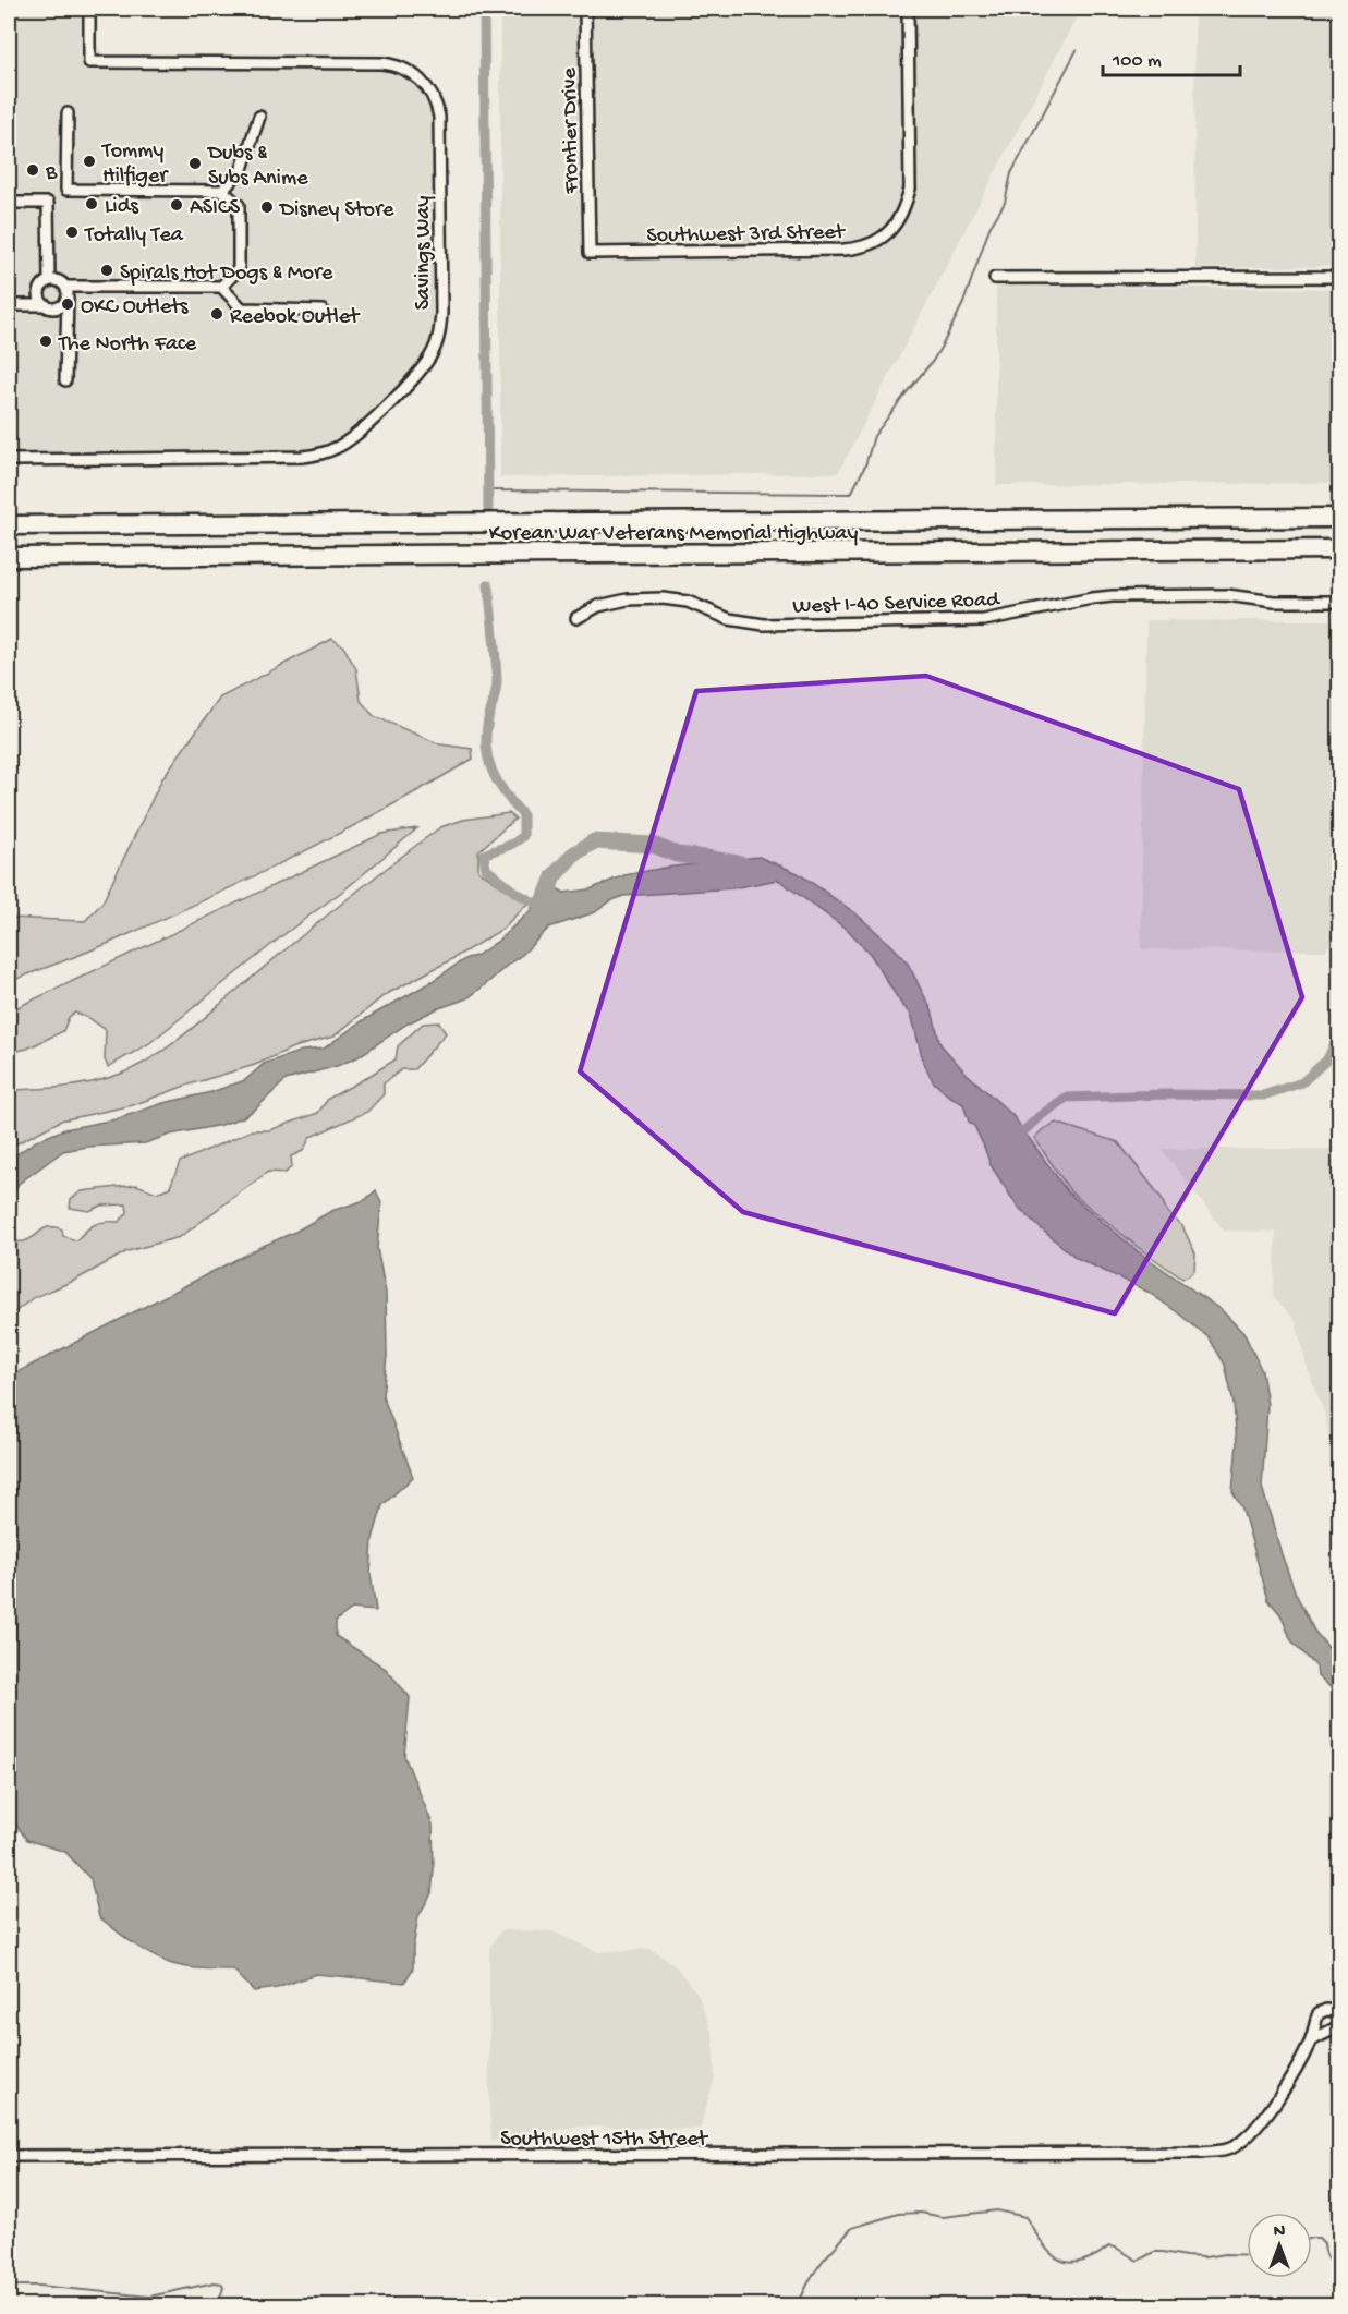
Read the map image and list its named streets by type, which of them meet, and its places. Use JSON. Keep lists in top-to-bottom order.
{
  "streets": {
    "highway": ["Korean War Veterans Memorial Highway"],
    "street": [
      "Frontier Drive",
      "Southwest 3rd Street",
      "Savings Way",
      "West I-40 Service Road",
      "Southwest 15th Street"
    ]
  },
  "crossings": [
    ["Frontier Drive", "Southwest 3rd Street"]
  ],
  "places": [
    "Tommy Hilfiger",
    "Dubs & Subs Anime",
    "B",
    "Lids",
    "ASICS",
    "Disney Store",
    "Totally Tea",
    "Spirals Hot Dogs & More",
    "OKC Outlets",
    "Reebok Outlet",
    "The North Face"
  ],
  "scale_bar": "100 m",
  "north": "top"
}
